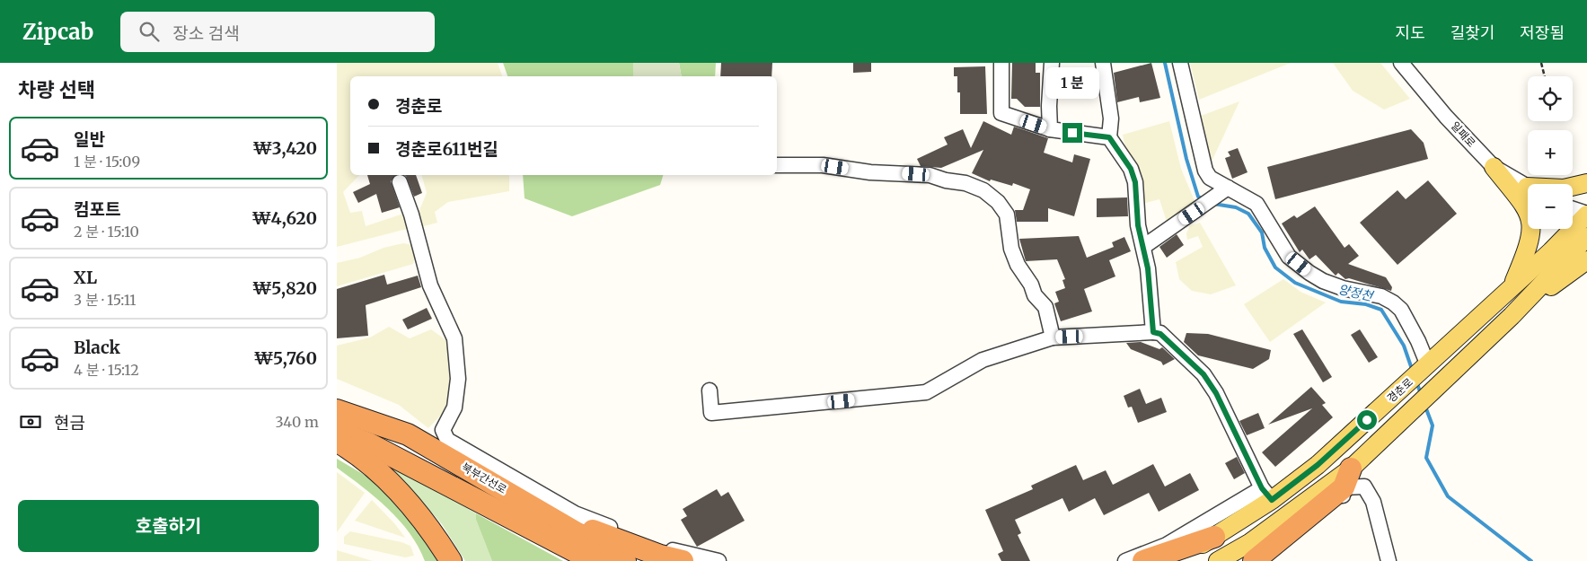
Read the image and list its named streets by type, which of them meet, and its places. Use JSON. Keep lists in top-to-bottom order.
{
  "streets": {
    "highway": ["북부간선로"],
    "main road": ["경춘로"],
    "street": ["일패로"]
  },
  "water": ["양정천"],
  "page": {
    "header": "Zipcab",
    "search": "장소 검색",
    "nav": ["지도", "길찾기", "저장됨"],
    "heading": "차량 선택",
    "bubble": "1 분",
    "map_buttons": ["+", "−"],
    "banner": ["경춘로", "경춘로611번길"],
    "list": [
      {
        "name": "일반",
        "note": "1 분 · 15:09",
        "value": "₩3,420"
      },
      {
        "name": "컴포트",
        "note": "2 분 · 15:10",
        "value": "₩4,620"
      },
      {
        "name": "XL",
        "note": "3 분 · 15:11",
        "value": "₩5,820"
      },
      {
        "name": "Black",
        "note": "4 분 · 15:12",
        "value": "₩5,760"
      }
    ],
    "pay": ["현금", "340 m"],
    "buttons": "호출하기"
  }
}
